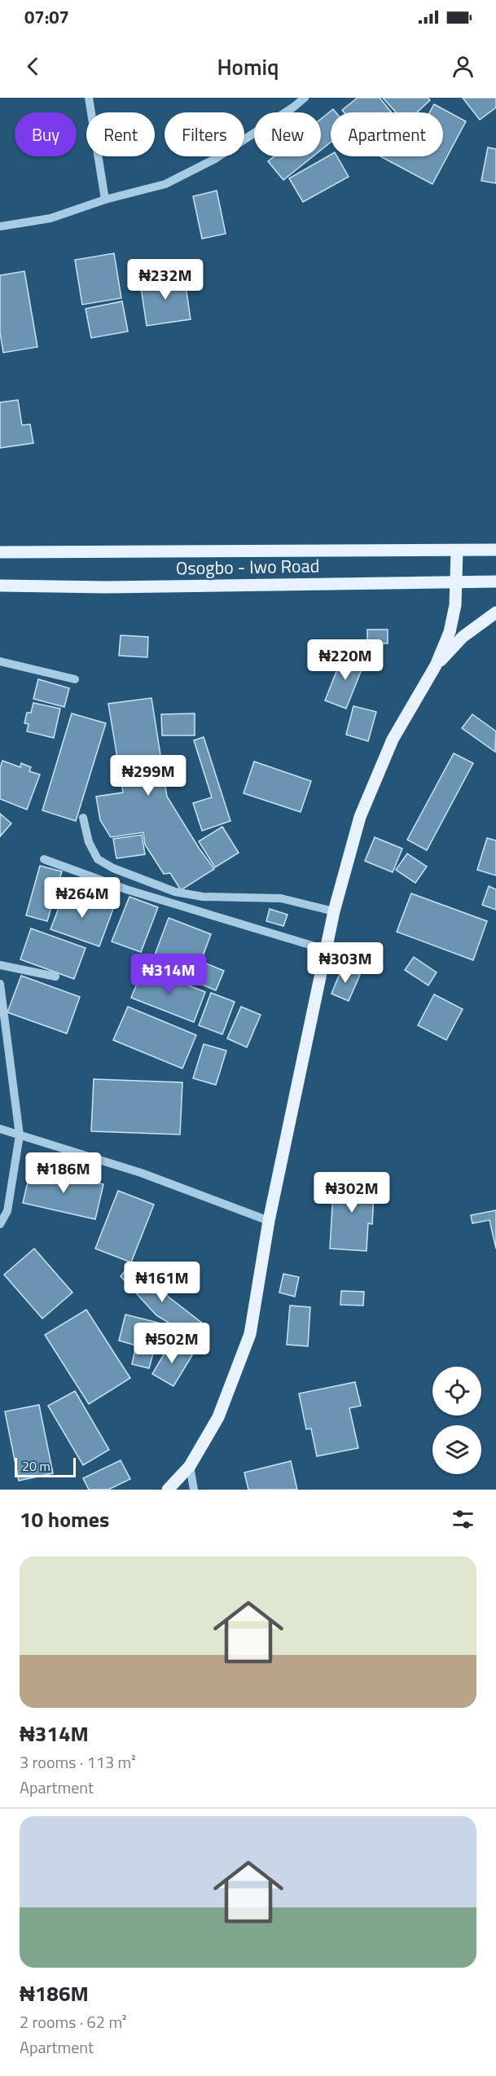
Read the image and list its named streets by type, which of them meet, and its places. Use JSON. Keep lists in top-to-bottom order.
{
  "streets": {
    "main road": ["Osogbo - Iwo Road"]
  },
  "scale_bar": "20 m",
  "page": {
    "status": "07:07",
    "header": "Homiq",
    "chip": [
      "Buy",
      "Rent",
      "Filters",
      "New",
      "Apartment"
    ],
    "price": [
      "₦232M",
      "₦220M",
      "₦299M",
      "₦264M",
      "₦303M",
      "₦314M",
      "₦186M",
      "₦302M",
      "₦161M",
      "₦502M"
    ],
    "scale": "20 m",
    "heading": "10 homes",
    "list": [
      {
        "name": "₦314M",
        "note": "3 rooms · 113 m² · Apartment"
      },
      {
        "name": "₦186M",
        "note": "2 rooms · 62 m² · Apartment"
      }
    ]
  }
}
